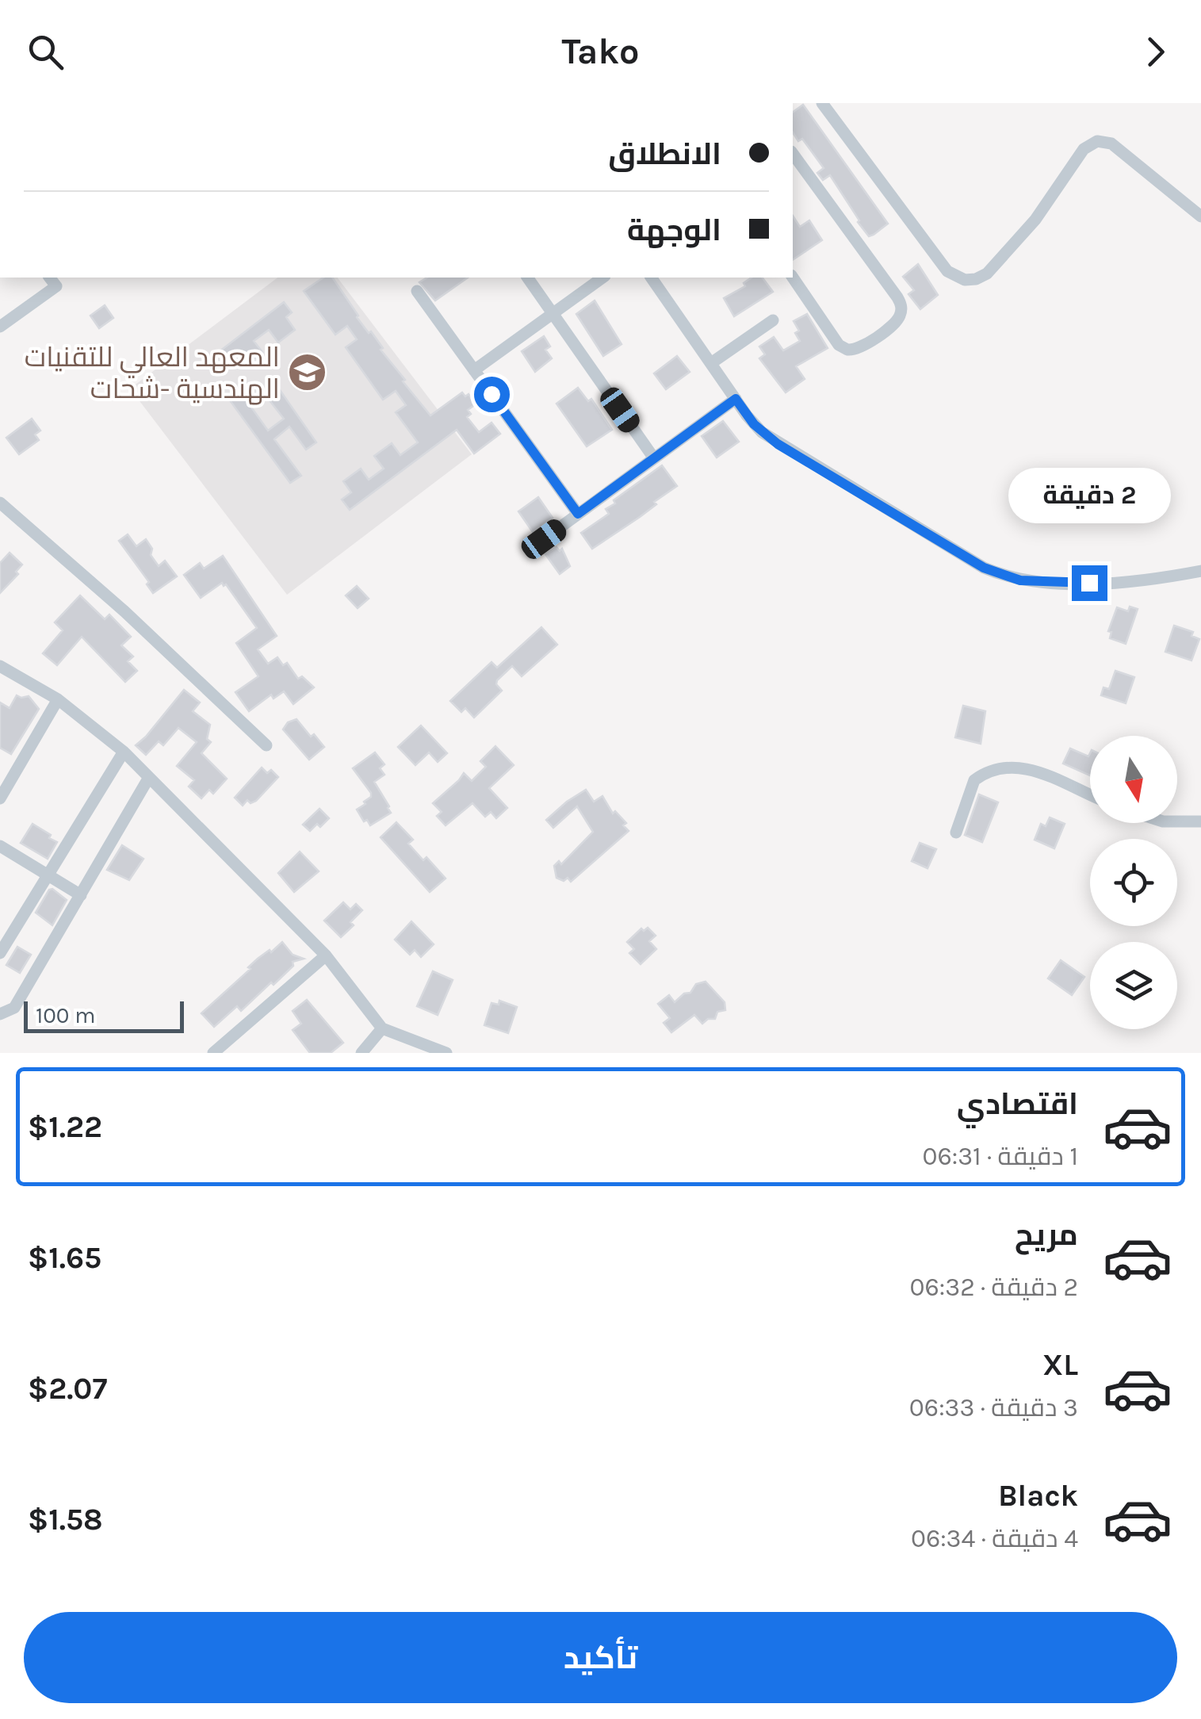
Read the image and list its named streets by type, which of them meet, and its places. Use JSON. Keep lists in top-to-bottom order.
{
  "places": {
    "school or university": ["المعهد العالي للتقنيات الهندسية -شحات"]
  },
  "scale_bar": "100 m",
  "north": "bottom",
  "page": {
    "header": "Tako",
    "banner": ["الانطلاق", "الوجهة"],
    "bubble": "2 دقيقة",
    "scale": "100 m",
    "list": [
      {
        "name": "اقتصادي",
        "note": "1 دقيقة · 06:31",
        "value": "$1.22"
      },
      {
        "name": "مريح",
        "note": "2 دقيقة · 06:32",
        "value": "$1.65"
      },
      {
        "name": "XL",
        "note": "3 دقيقة · 06:33",
        "value": "$2.07"
      },
      {
        "name": "Black",
        "note": "4 دقيقة · 06:34",
        "value": "$1.58"
      }
    ],
    "buttons": "تأكيد"
  }
}
